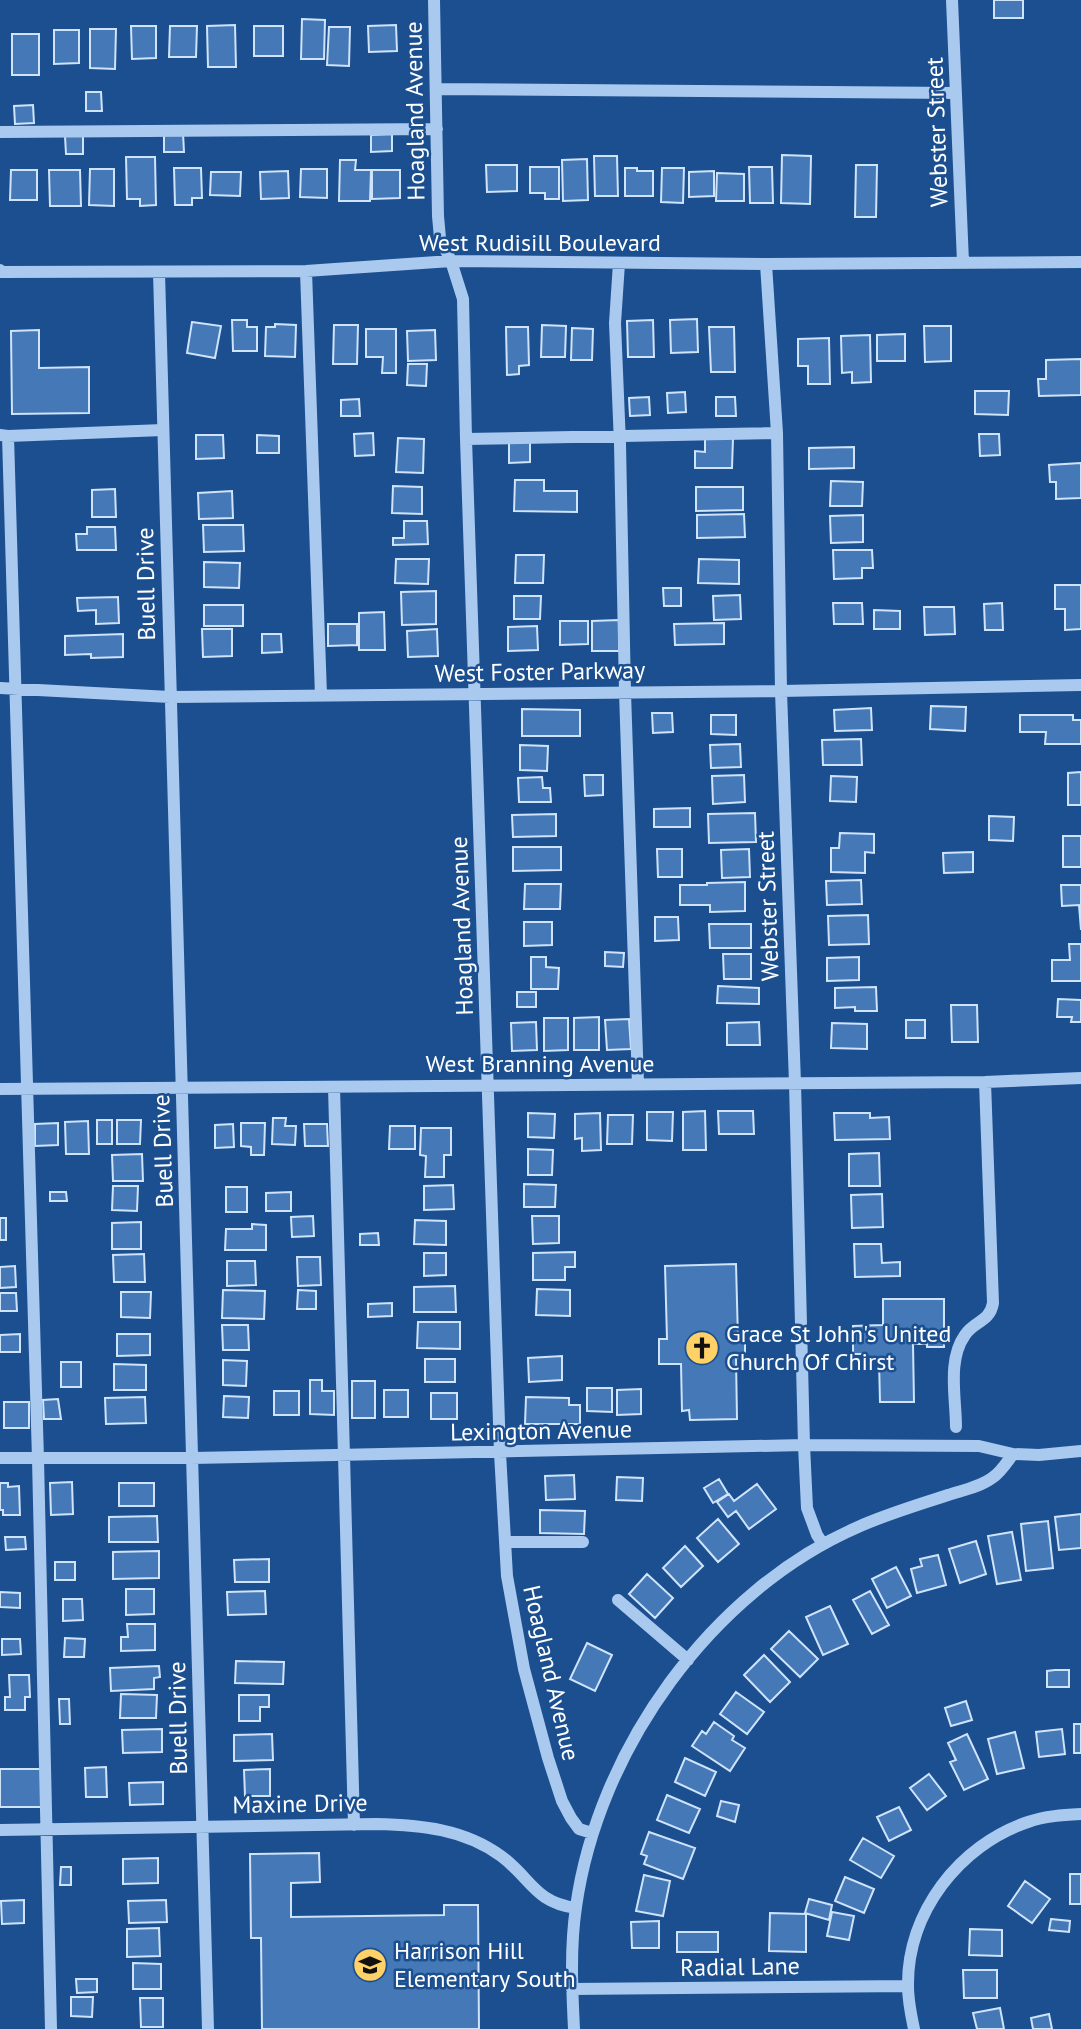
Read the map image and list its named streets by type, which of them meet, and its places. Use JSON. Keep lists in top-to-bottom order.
{
  "streets": {
    "street": [
      "Hoagland Avenue",
      "Webster Street",
      "West Rudisill Boulevard",
      "Buell Drive",
      "West Foster Parkway",
      "West Branning Avenue",
      "Lexington Avenue",
      "Maxine Drive",
      "Radial Lane"
    ]
  },
  "crossings": [
    ["Hoagland Avenue", "West Rudisill Boulevard"],
    ["Hoagland Avenue", "West Foster Parkway"],
    ["Hoagland Avenue", "West Branning Avenue"],
    ["Hoagland Avenue", "Lexington Avenue"],
    ["Webster Street", "West Rudisill Boulevard"],
    ["Webster Street", "West Foster Parkway"],
    ["Webster Street", "West Branning Avenue"],
    ["Webster Street", "Lexington Avenue"],
    ["West Rudisill Boulevard", "Buell Drive"],
    ["Buell Drive", "West Foster Parkway"],
    ["Buell Drive", "West Branning Avenue"],
    ["Buell Drive", "Lexington Avenue"],
    ["Buell Drive", "Maxine Drive"]
  ],
  "places": {
    "church": ["Grace St John's United Church Of Chirst"],
    "school or university": ["Harrison Hill Elementary South"]
  }
}
